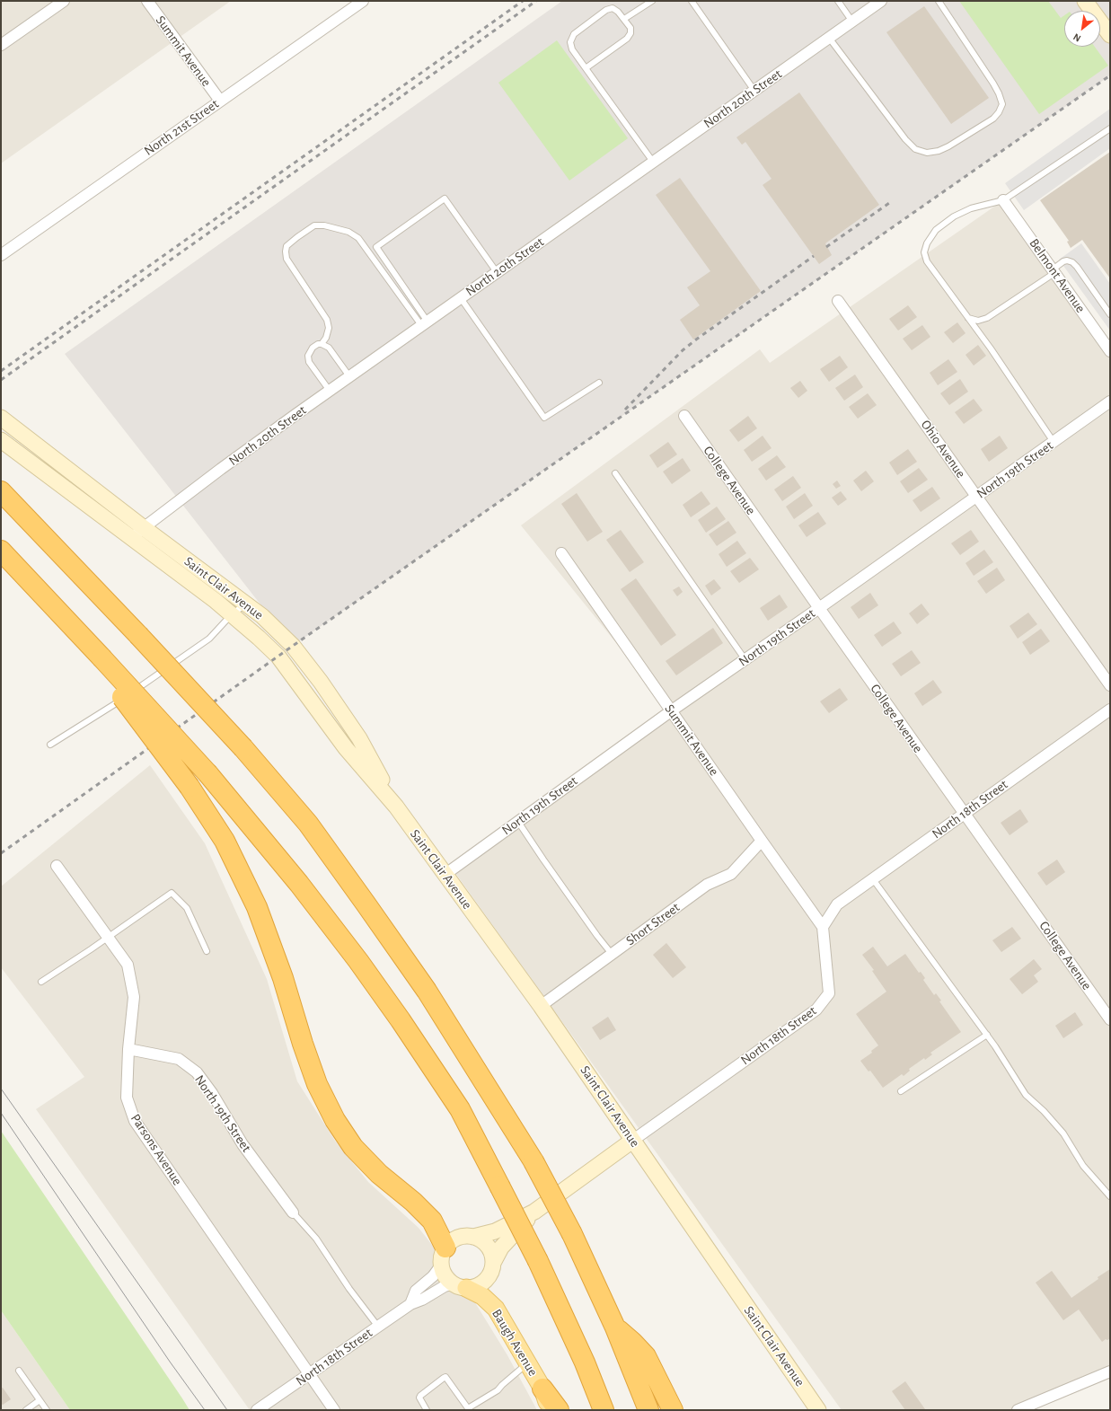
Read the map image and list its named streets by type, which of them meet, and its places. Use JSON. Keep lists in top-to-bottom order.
{
  "streets": {
    "main road": ["Saint Clair Avenue", "North 18th Street", "Baugh Avenue"],
    "street": [
      "Summit Avenue",
      "North 20th Street",
      "North 21st Street",
      "Belmont Avenue",
      "Ohio Avenue",
      "North 19th Street",
      "College Avenue",
      "Short Street",
      "Parsons Avenue"
    ]
  },
  "crossings": [
    ["Summit Avenue", "North 21st Street"],
    ["Summit Avenue", "North 19th Street"],
    ["Summit Avenue", "North 18th Street"],
    ["Summit Avenue", "Short Street"],
    ["North 20th Street", "Saint Clair Avenue"],
    ["Ohio Avenue", "North 19th Street"],
    ["North 19th Street", "College Avenue"],
    ["North 19th Street", "Saint Clair Avenue"],
    ["North 19th Street", "Parsons Avenue"],
    ["College Avenue", "North 18th Street"],
    ["Saint Clair Avenue", "North 18th Street"],
    ["Saint Clair Avenue", "Short Street"],
    ["North 18th Street", "Parsons Avenue"],
    ["North 18th Street", "Baugh Avenue"]
  ],
  "north": "bottom left"
}
